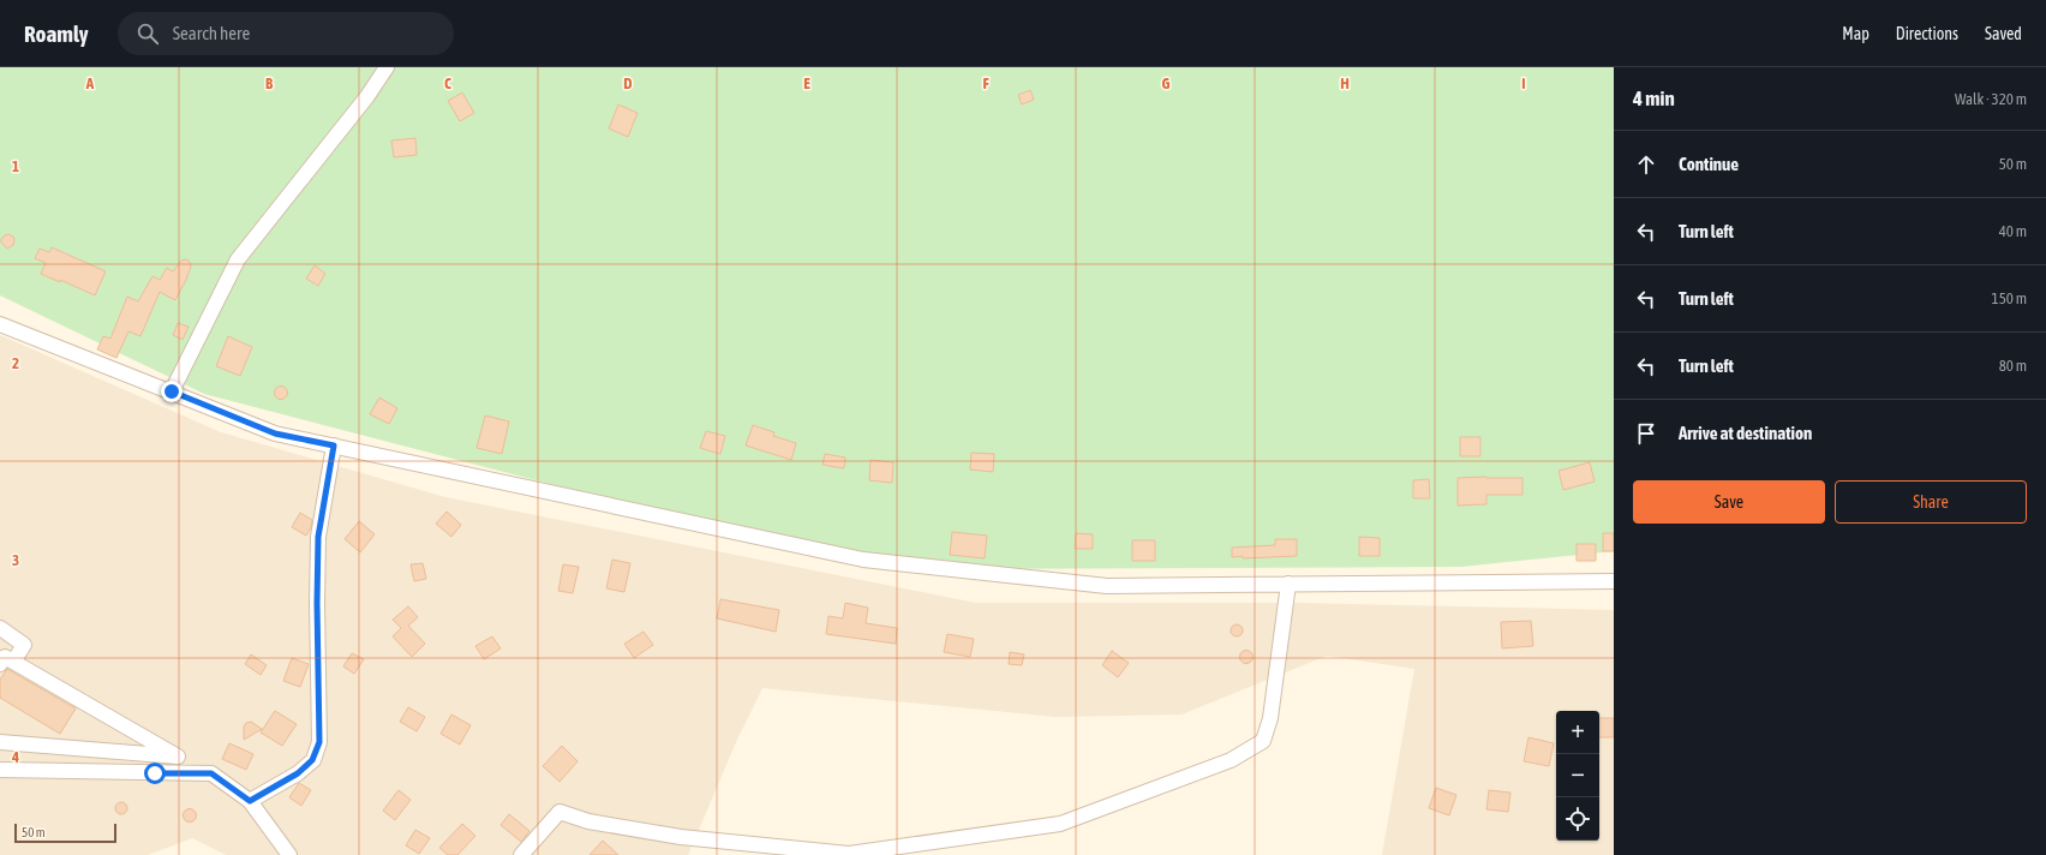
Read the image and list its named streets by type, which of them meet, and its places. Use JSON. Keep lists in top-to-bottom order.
{
  "scale_bar": "50 m",
  "page": {
    "header": "Roamly",
    "search": "Search here",
    "nav": ["Map", "Directions", "Saved"],
    "heading": ["4 min", "Walk · 320 m"],
    "list": [
      ["Continue", "50 m"],
      ["Turn left", "40 m"],
      ["Turn left", "150 m"],
      ["Turn left", "80 m"],
      "Arrive at destination"
    ],
    "buttons": ["Save", "Share"],
    "map_buttons": ["+", "−"],
    "scale": "50 m"
  },
  "grid": {
    "columns": [
      "A",
      "B",
      "C",
      "D",
      "E",
      "F",
      "G",
      "H",
      "I"
    ],
    "rows": [
      "1",
      "2",
      "3",
      "4"
    ]
  }
}
